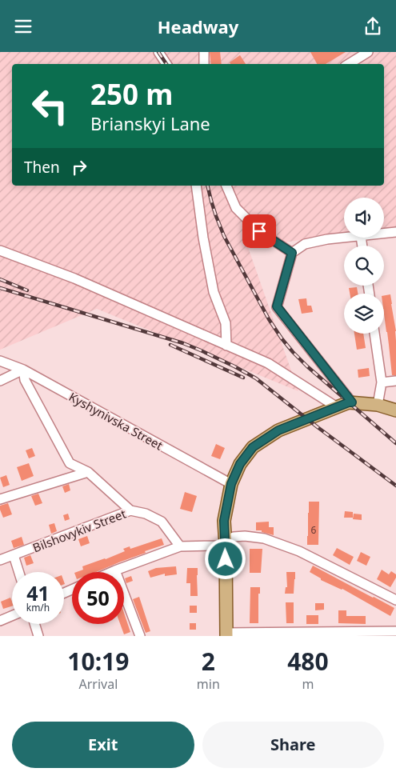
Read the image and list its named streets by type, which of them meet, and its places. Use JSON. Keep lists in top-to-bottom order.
{
  "streets": {
    "street": ["Kyshynivska Street", "Bilshovykiv Street"]
  },
  "house_numbers": ["6"],
  "page": {
    "header": "Headway",
    "turn": ["250 m", "Brianskyi Lane"],
    "then": "Then",
    "speed": "41 km/h",
    "limit": "50",
    "eta": [
      "10:19",
      "Arrival",
      "2",
      "min",
      "480",
      "m"
    ],
    "buttons": ["Exit", "Share"]
  }
}
